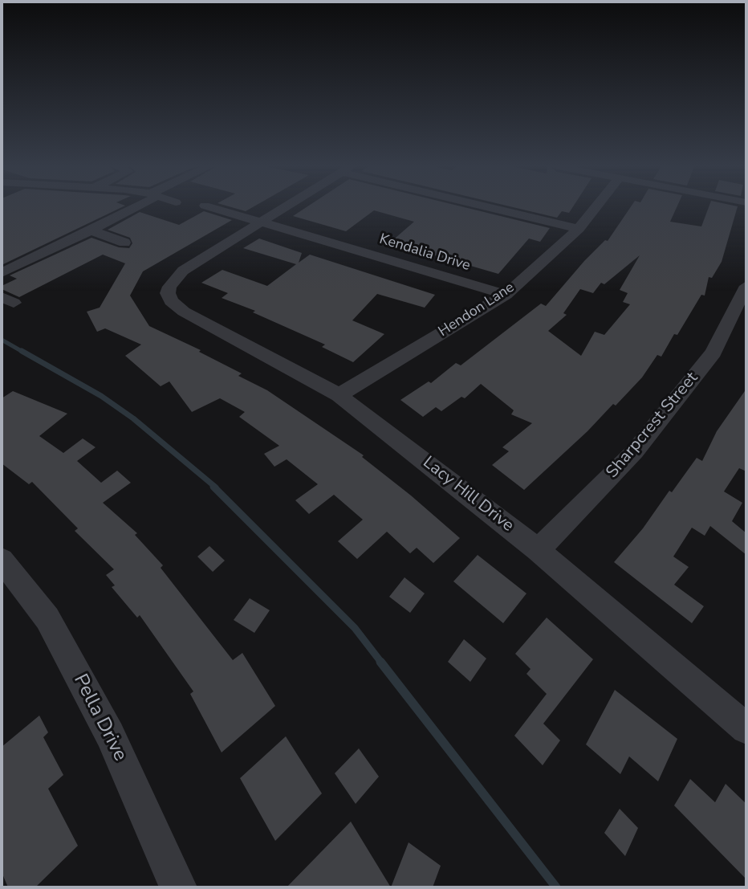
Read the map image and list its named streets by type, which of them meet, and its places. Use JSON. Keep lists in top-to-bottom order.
{
  "streets": {
    "street": [
      "Kendalia Drive",
      "Hendon Lane",
      "Sharpcrest Street",
      "Lacy Hill Drive",
      "Pella Drive"
    ]
  },
  "crossings": [
    ["Kendalia Drive", "Hendon Lane"],
    ["Kendalia Drive", "Lacy Hill Drive"],
    ["Hendon Lane", "Lacy Hill Drive"],
    ["Sharpcrest Street", "Lacy Hill Drive"]
  ]
}
